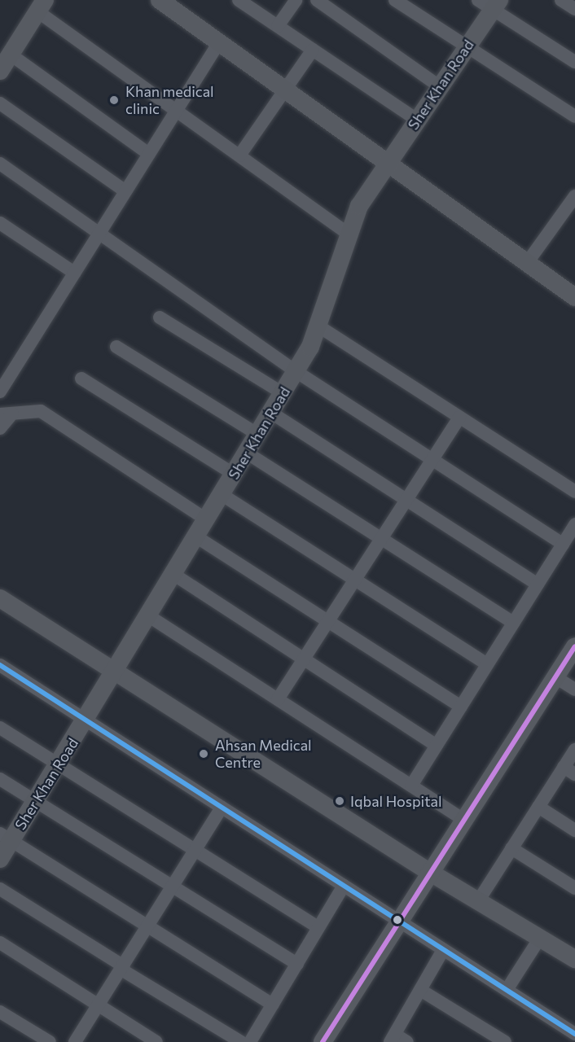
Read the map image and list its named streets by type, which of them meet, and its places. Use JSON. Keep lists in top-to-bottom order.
{
  "streets": {
    "street": ["Sher Khan Road"]
  },
  "places": ["Khan medical clinic", "Ahsan Medical Centre", "Iqbal Hospital"]
}
